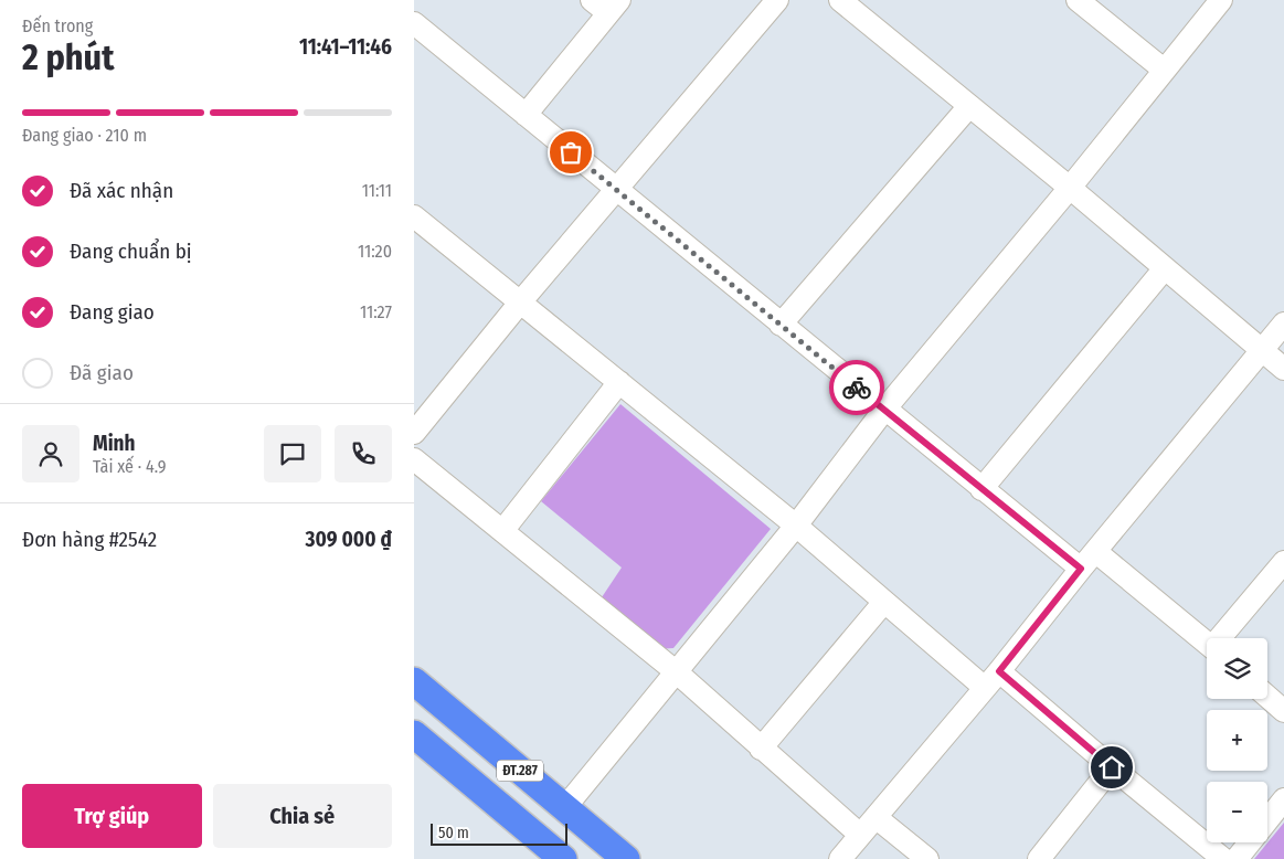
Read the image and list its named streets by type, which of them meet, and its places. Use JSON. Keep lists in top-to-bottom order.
{
  "streets": {
    "main road": ["ĐT.287"]
  },
  "scale_bar": "50 m",
  "page": {
    "heading": ["2 phút", "Đến trong", "11:41–11:46"],
    "panel": [
      "Minh",
      "Tài xế · 4.9",
      "Đơn hàng #2542",
      "309 000 ₫"
    ],
    "bar": "Đang giao · 210 m",
    "list": [
      ["Đã xác nhận", "11:11"],
      ["Đang chuẩn bị", "11:20"],
      ["Đang giao", "11:27"],
      "Đã giao"
    ],
    "map_buttons": ["+", "−"],
    "buttons": ["Trợ giúp", "Chia sẻ"],
    "scale": "50 m"
  }
}
